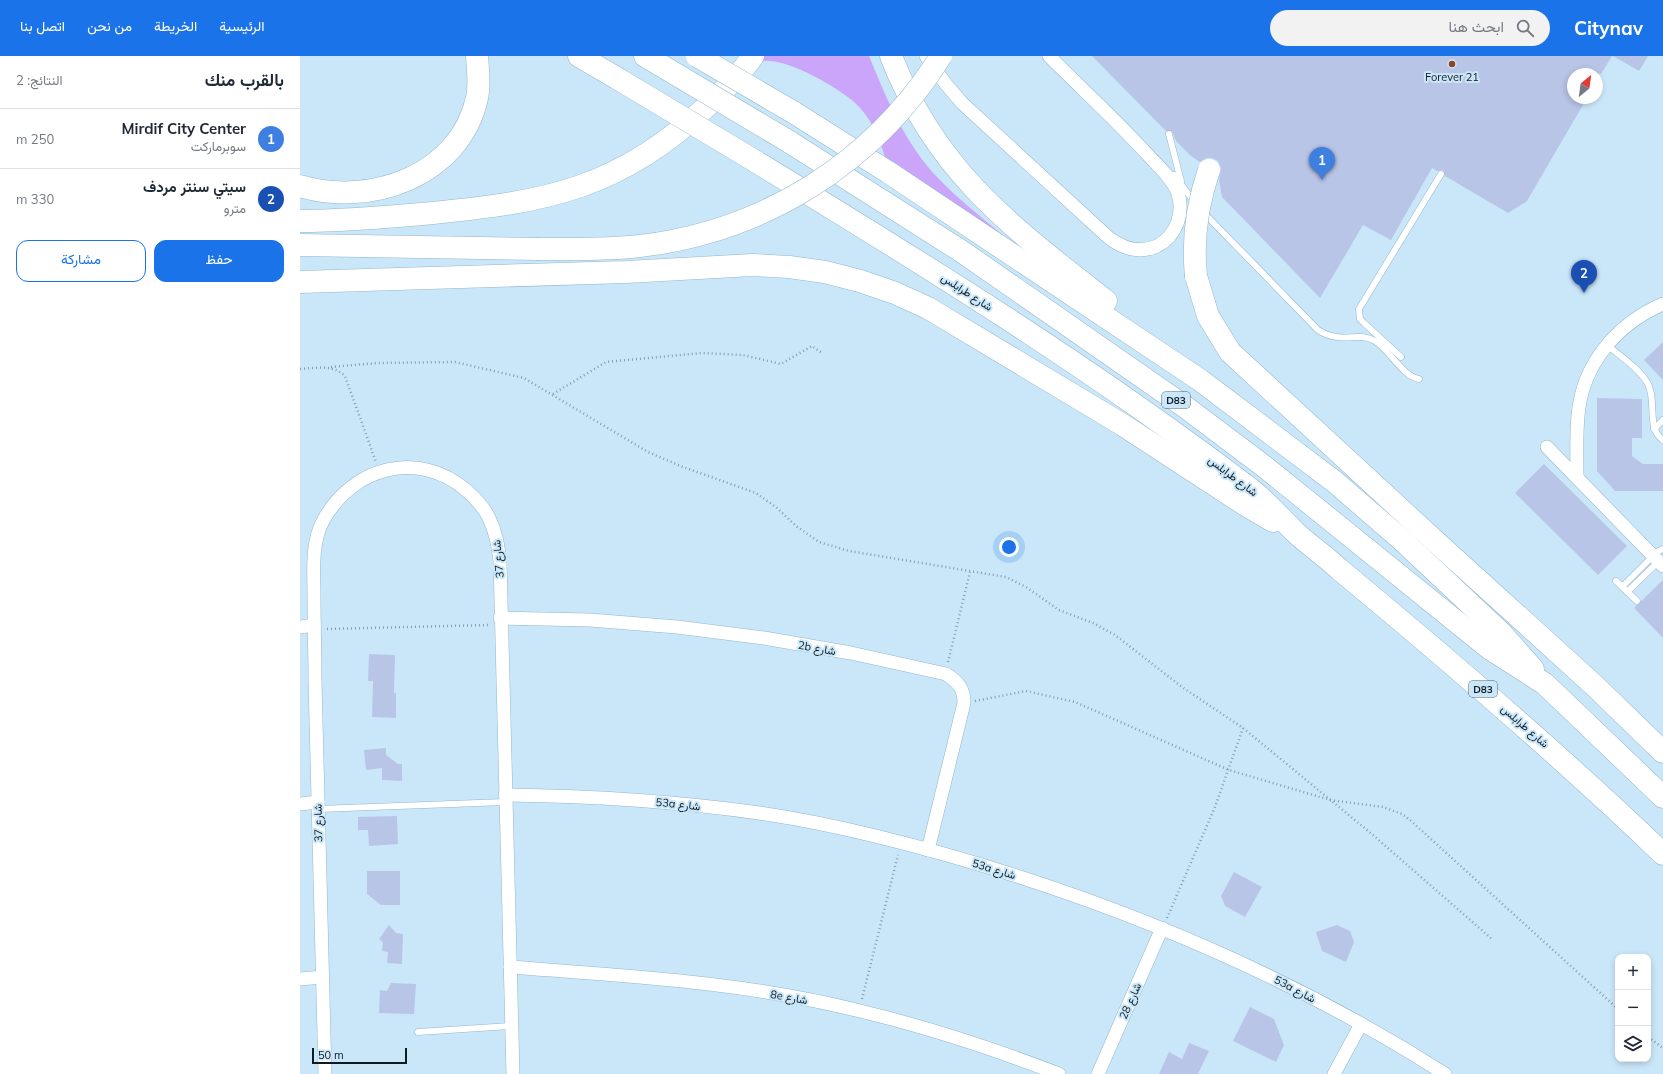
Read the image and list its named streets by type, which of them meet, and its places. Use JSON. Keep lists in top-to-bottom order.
{
  "streets": {
    "highway": ["شارع طرابلس", "D83"],
    "street": [
      "شارع 37",
      "2b شارع",
      "53a شارع",
      "8e شارع",
      "شارع 28"
    ]
  },
  "crossings": [
    ["شارع 37", "2b شارع"],
    ["شارع 37", "53a شارع"],
    ["شارع 37", "8e شارع"],
    ["2b شارع", "53a شارع"],
    ["53a شارع", "شارع 28"]
  ],
  "places": ["Forever 21"],
  "scale_bar": "50 m",
  "north": "top right",
  "page": {
    "header": "Citynav",
    "search": "ابحث هنا",
    "nav": [
      "الرئيسية",
      "الخريطة",
      "من نحن",
      "اتصل بنا"
    ],
    "heading": ["بالقرب منك", "النتائج: 2"],
    "list": [
      {
        "mark": "1",
        "name": "Mirdif City Center",
        "note": "سوبرماركت",
        "value": "250 m"
      },
      {
        "mark": "2",
        "name": "سيتي سنتر مردف",
        "note": "مترو",
        "value": "330 m"
      }
    ],
    "pins": ["1", "2"],
    "buttons": ["حفظ", "مشاركة"],
    "map_buttons": ["+", "−"],
    "scale": "50 m"
  }
}
